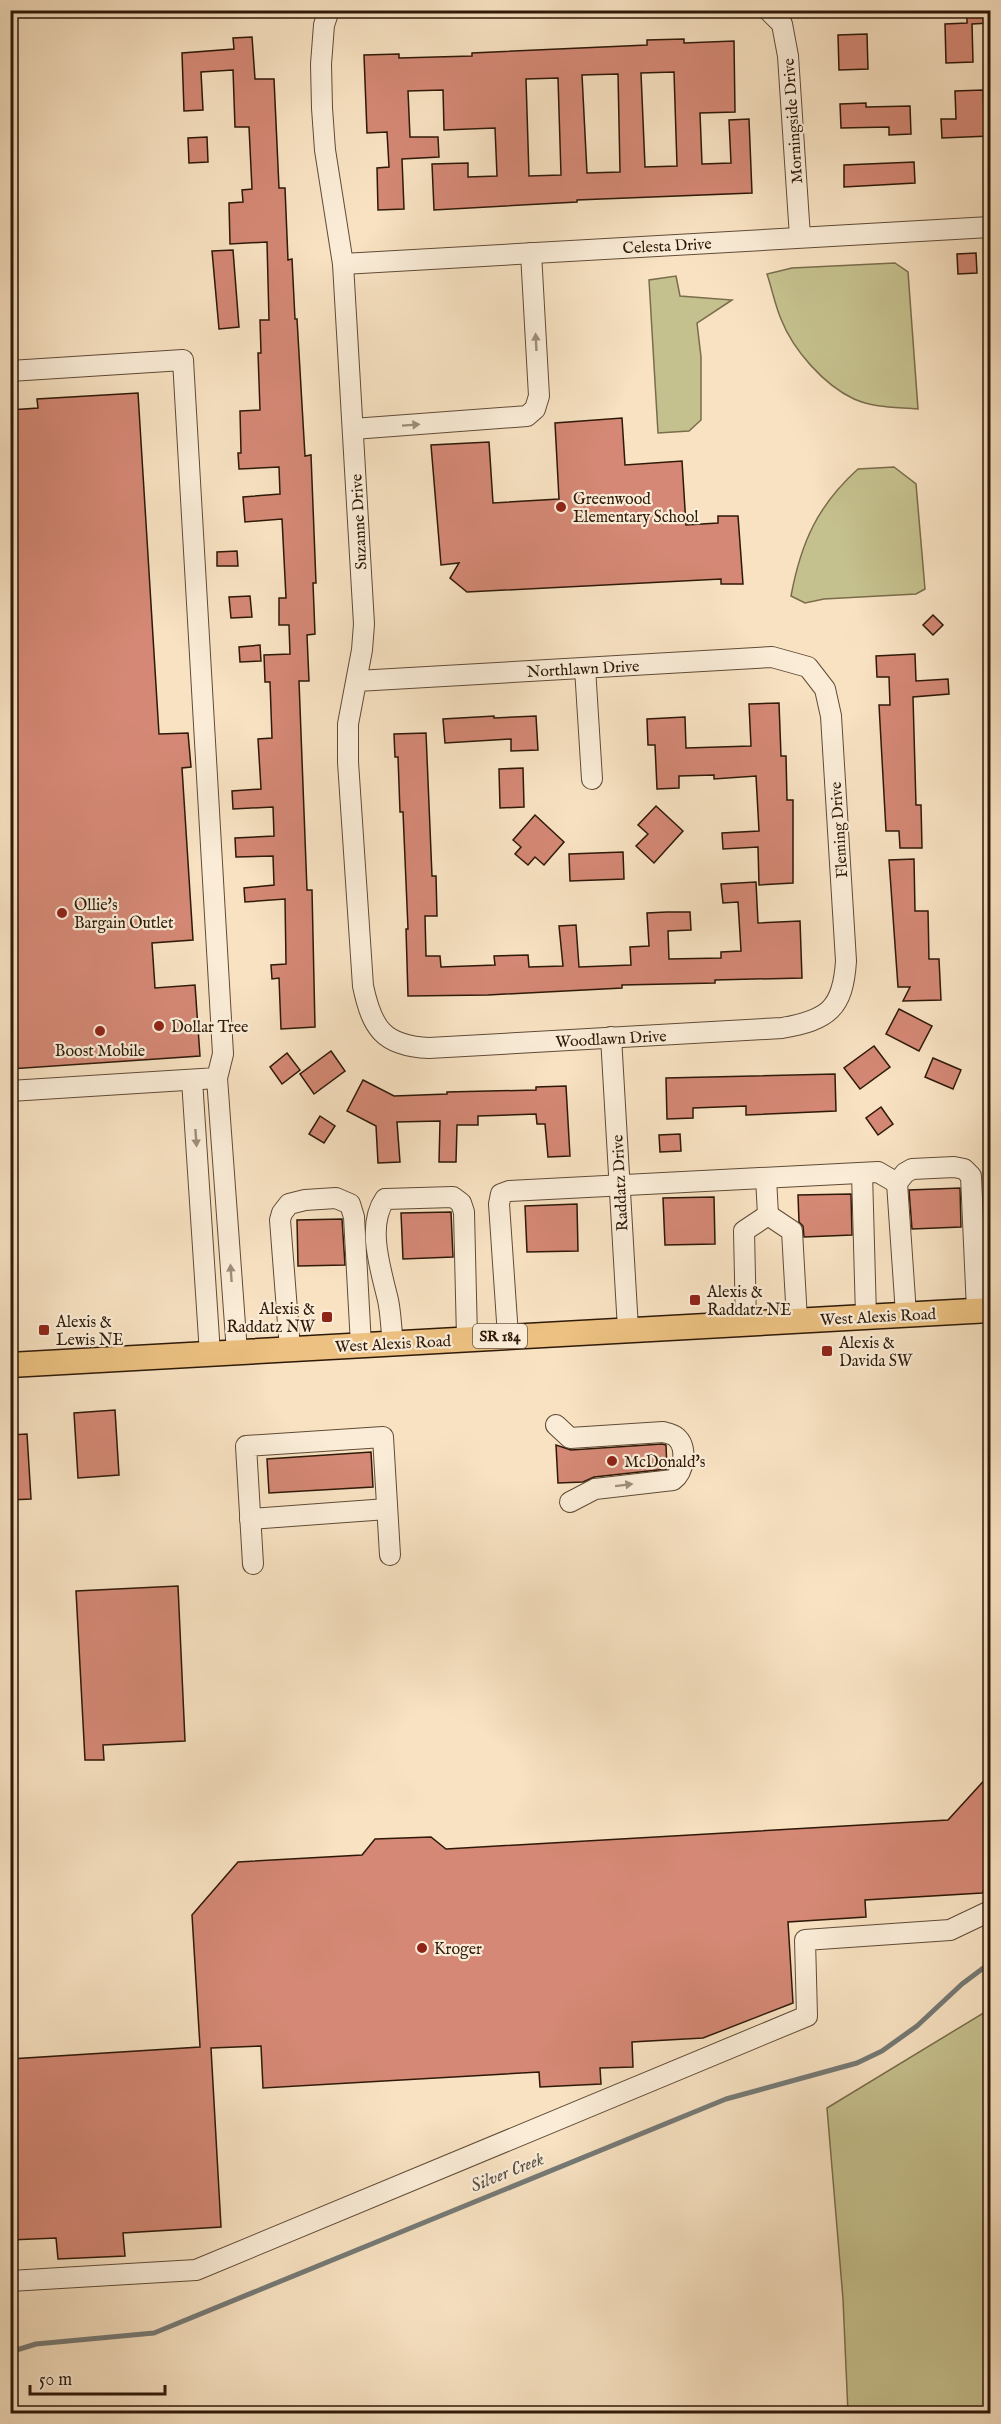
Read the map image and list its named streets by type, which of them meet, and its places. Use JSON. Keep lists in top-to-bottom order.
{
  "streets": {
    "main road": ["West Alexis Road", "SR 184"],
    "street": [
      "Morningside Drive",
      "Celesta Drive",
      "Suzanne Drive",
      "Northlawn Drive",
      "Fleming Drive",
      "Woodlawn Drive",
      "Raddatz Drive"
    ]
  },
  "crossings": [
    ["Morningside Drive", "Celesta Drive"],
    ["Celesta Drive", "Suzanne Drive"],
    ["Suzanne Drive", "Northlawn Drive"],
    ["Suzanne Drive", "Woodlawn Drive"],
    ["Northlawn Drive", "Fleming Drive"],
    ["Fleming Drive", "Woodlawn Drive"],
    ["Woodlawn Drive", "Raddatz Drive"],
    ["Raddatz Drive", "West Alexis Road"]
  ],
  "water": ["Silver Creek"],
  "places": {
    "other": [
      "Greenwood Elementary School",
      "Ollie's Bargain Outlet",
      "Dollar Tree",
      "Boost Mobile",
      "McDonald's",
      "Kroger"
    ],
    "transit": [
      "Alexis & Raddatz NE",
      "Alexis & Raddatz NW",
      "Alexis & Lewis NE",
      "Alexis & Davida SW"
    ]
  },
  "scale_bar": "50 m"
}
